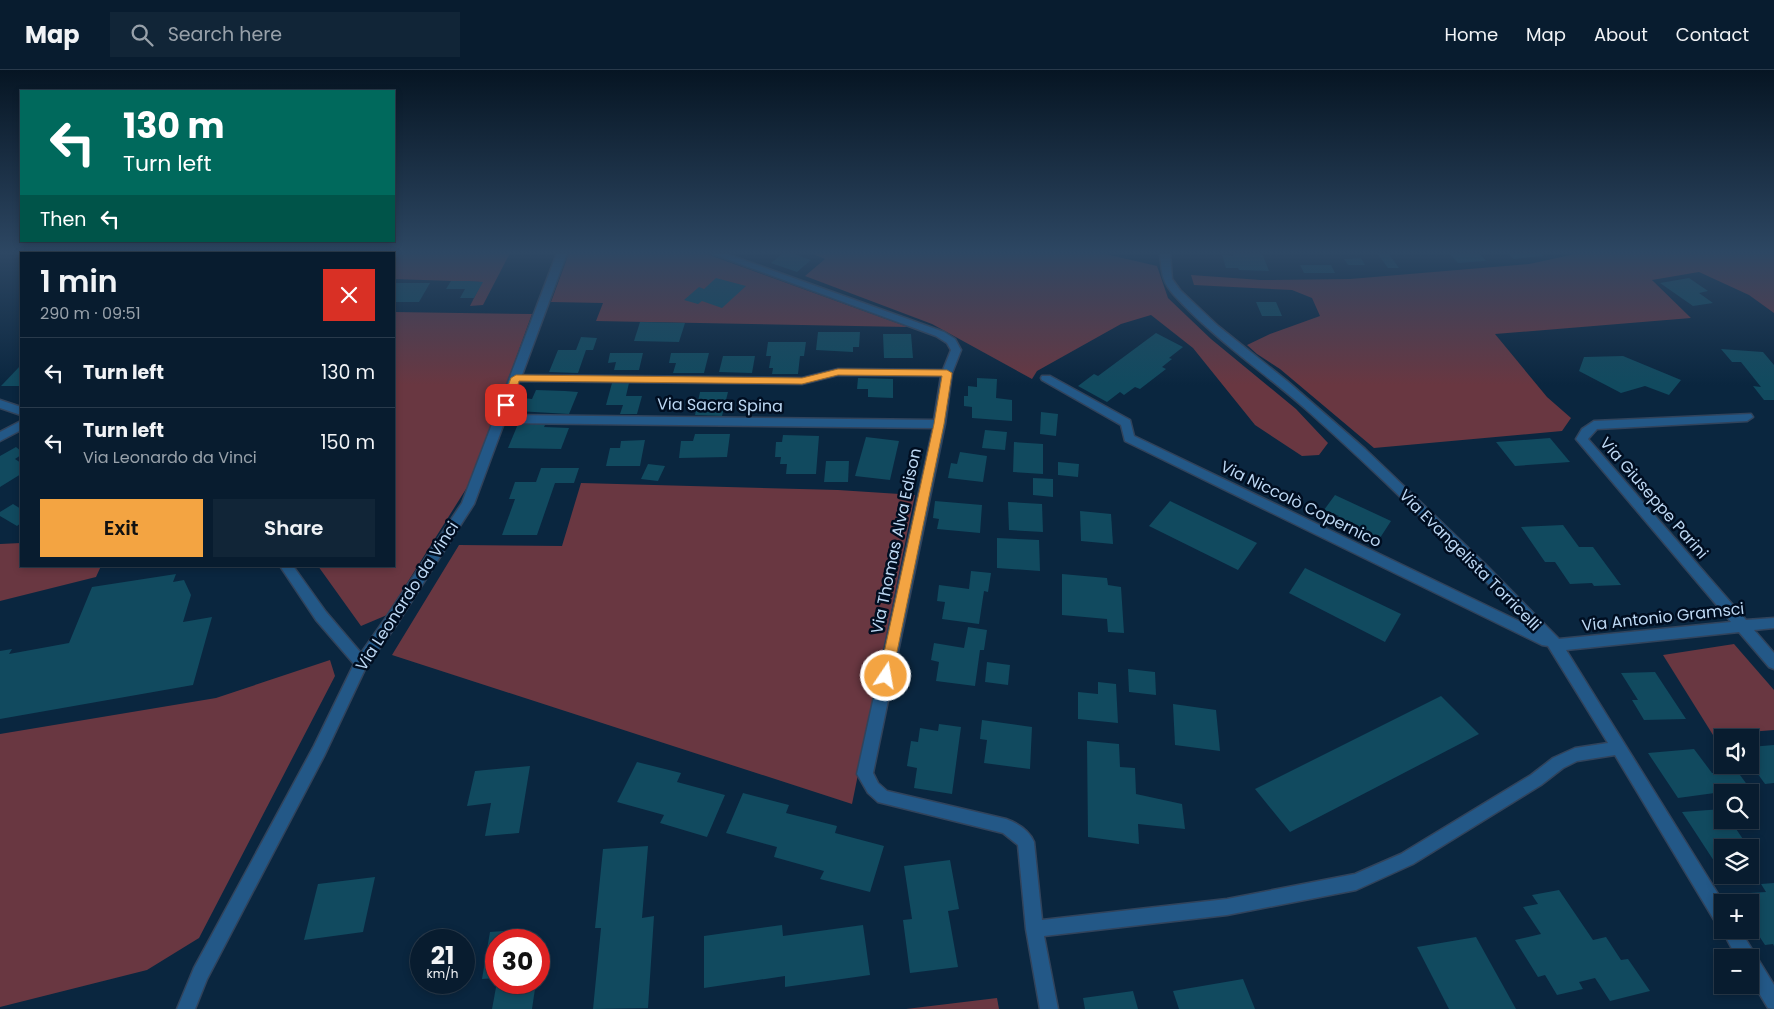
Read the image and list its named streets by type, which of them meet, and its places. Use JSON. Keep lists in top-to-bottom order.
{
  "streets": {
    "street": [
      "Via Sacra Spina",
      "Via Giuseppe Parini",
      "Via Niccolò Copernico",
      "Via Thomas Alva Edison",
      "Via Evangelista Torricelli",
      "Via Leonardo da Vinci",
      "Via Antonio Gramsci"
    ]
  },
  "crossings": [
    ["Via Sacra Spina", "Via Thomas Alva Edison"],
    ["Via Sacra Spina", "Via Leonardo da Vinci"],
    ["Via Giuseppe Parini", "Via Antonio Gramsci"],
    ["Via Niccolò Copernico", "Via Evangelista Torricelli"],
    ["Via Niccolò Copernico", "Via Antonio Gramsci"],
    ["Via Evangelista Torricelli", "Via Antonio Gramsci"]
  ],
  "page": {
    "header": "Map",
    "search": "Search here",
    "nav": [
      "Home",
      "Map",
      "About",
      "Contact"
    ],
    "turn": ["130 m", "Turn left"],
    "then": "Then",
    "heading": ["1 min", "290 m · 09:51"],
    "list": [
      {
        "name": "Turn left",
        "value": "130 m"
      },
      {
        "name": "Turn left",
        "note": "Via Leonardo da Vinci",
        "value": "150 m"
      }
    ],
    "buttons": ["Exit", "Share"],
    "map_buttons": ["+", "−"],
    "speed": "21 km/h",
    "limit": "30"
  }
}
